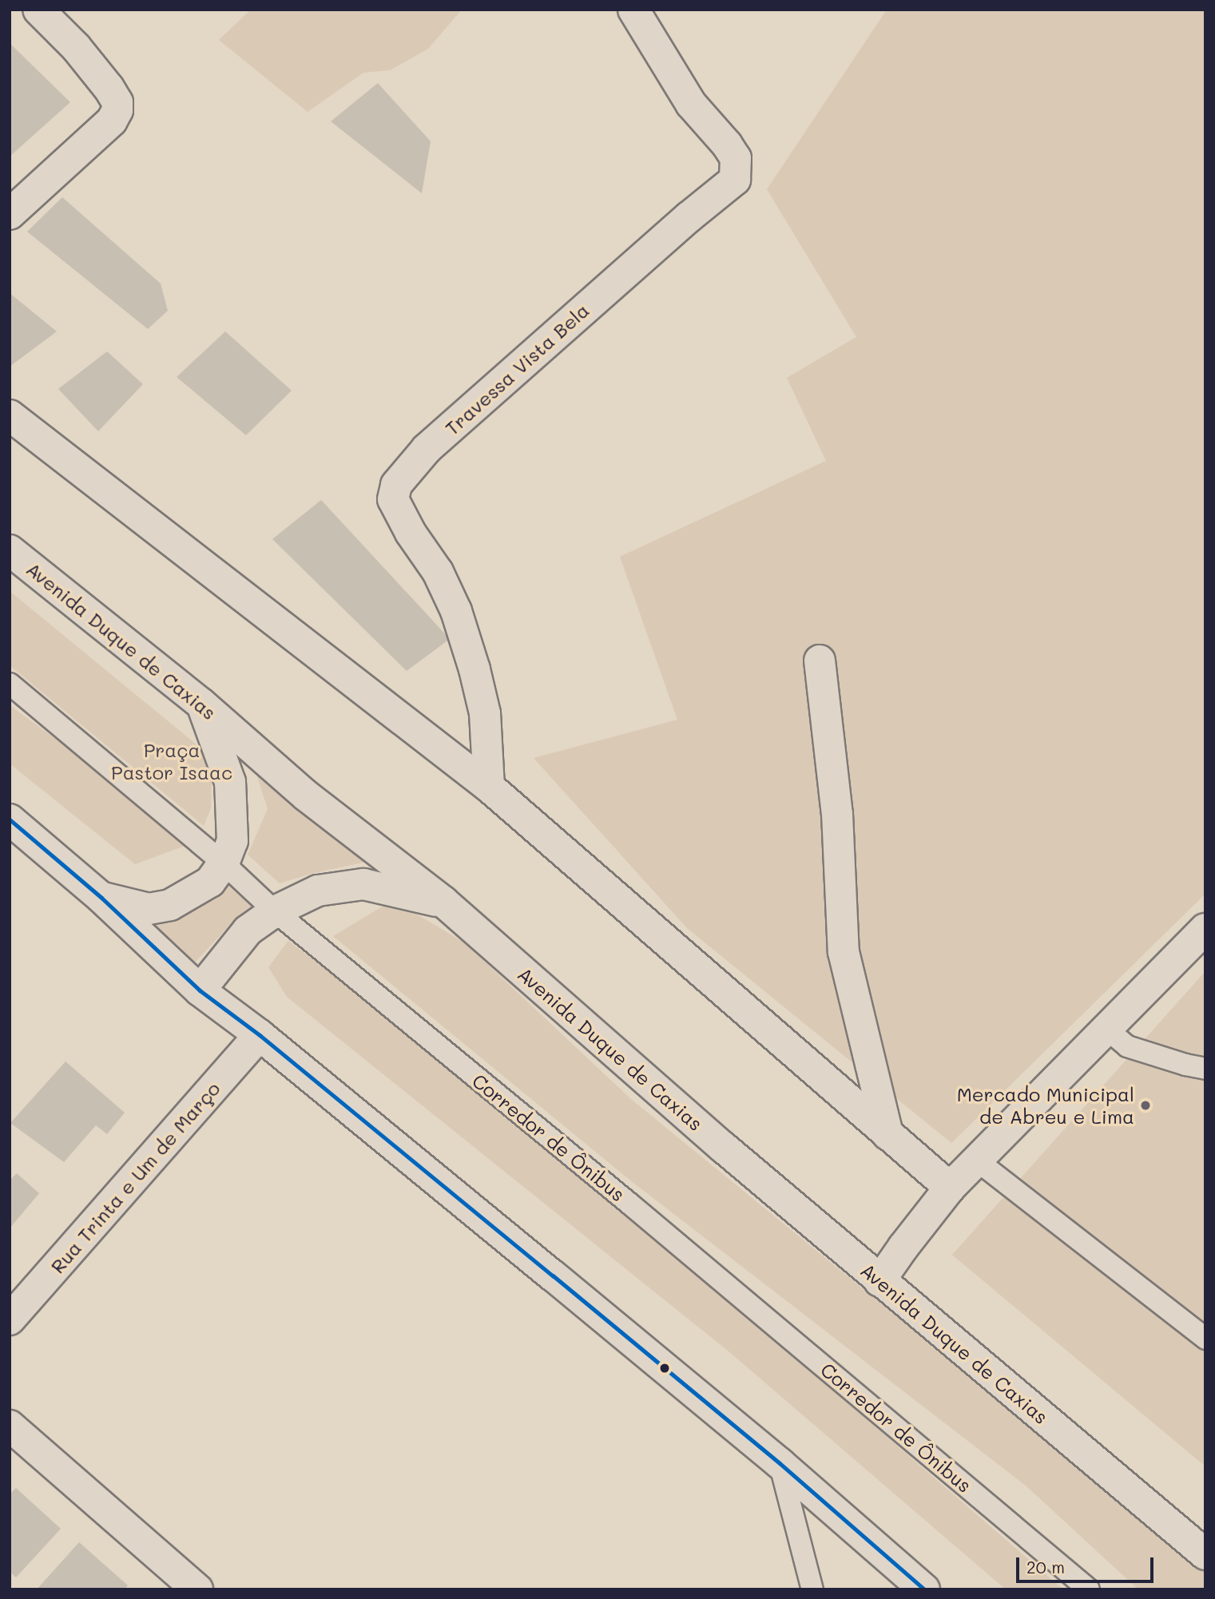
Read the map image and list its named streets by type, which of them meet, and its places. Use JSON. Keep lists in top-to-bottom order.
{
  "streets": {
    "main road": ["Travessa Vista Bela", "Avenida Duque de Caxias", "Rua Trinta e Um de Março"],
    "lane": ["Corredor de Ônibus"]
  },
  "parks": ["Praça Pastor Isaac"],
  "places": ["Mercado Municipal de Abreu e Lima"],
  "scale_bar": "20 m"
}
